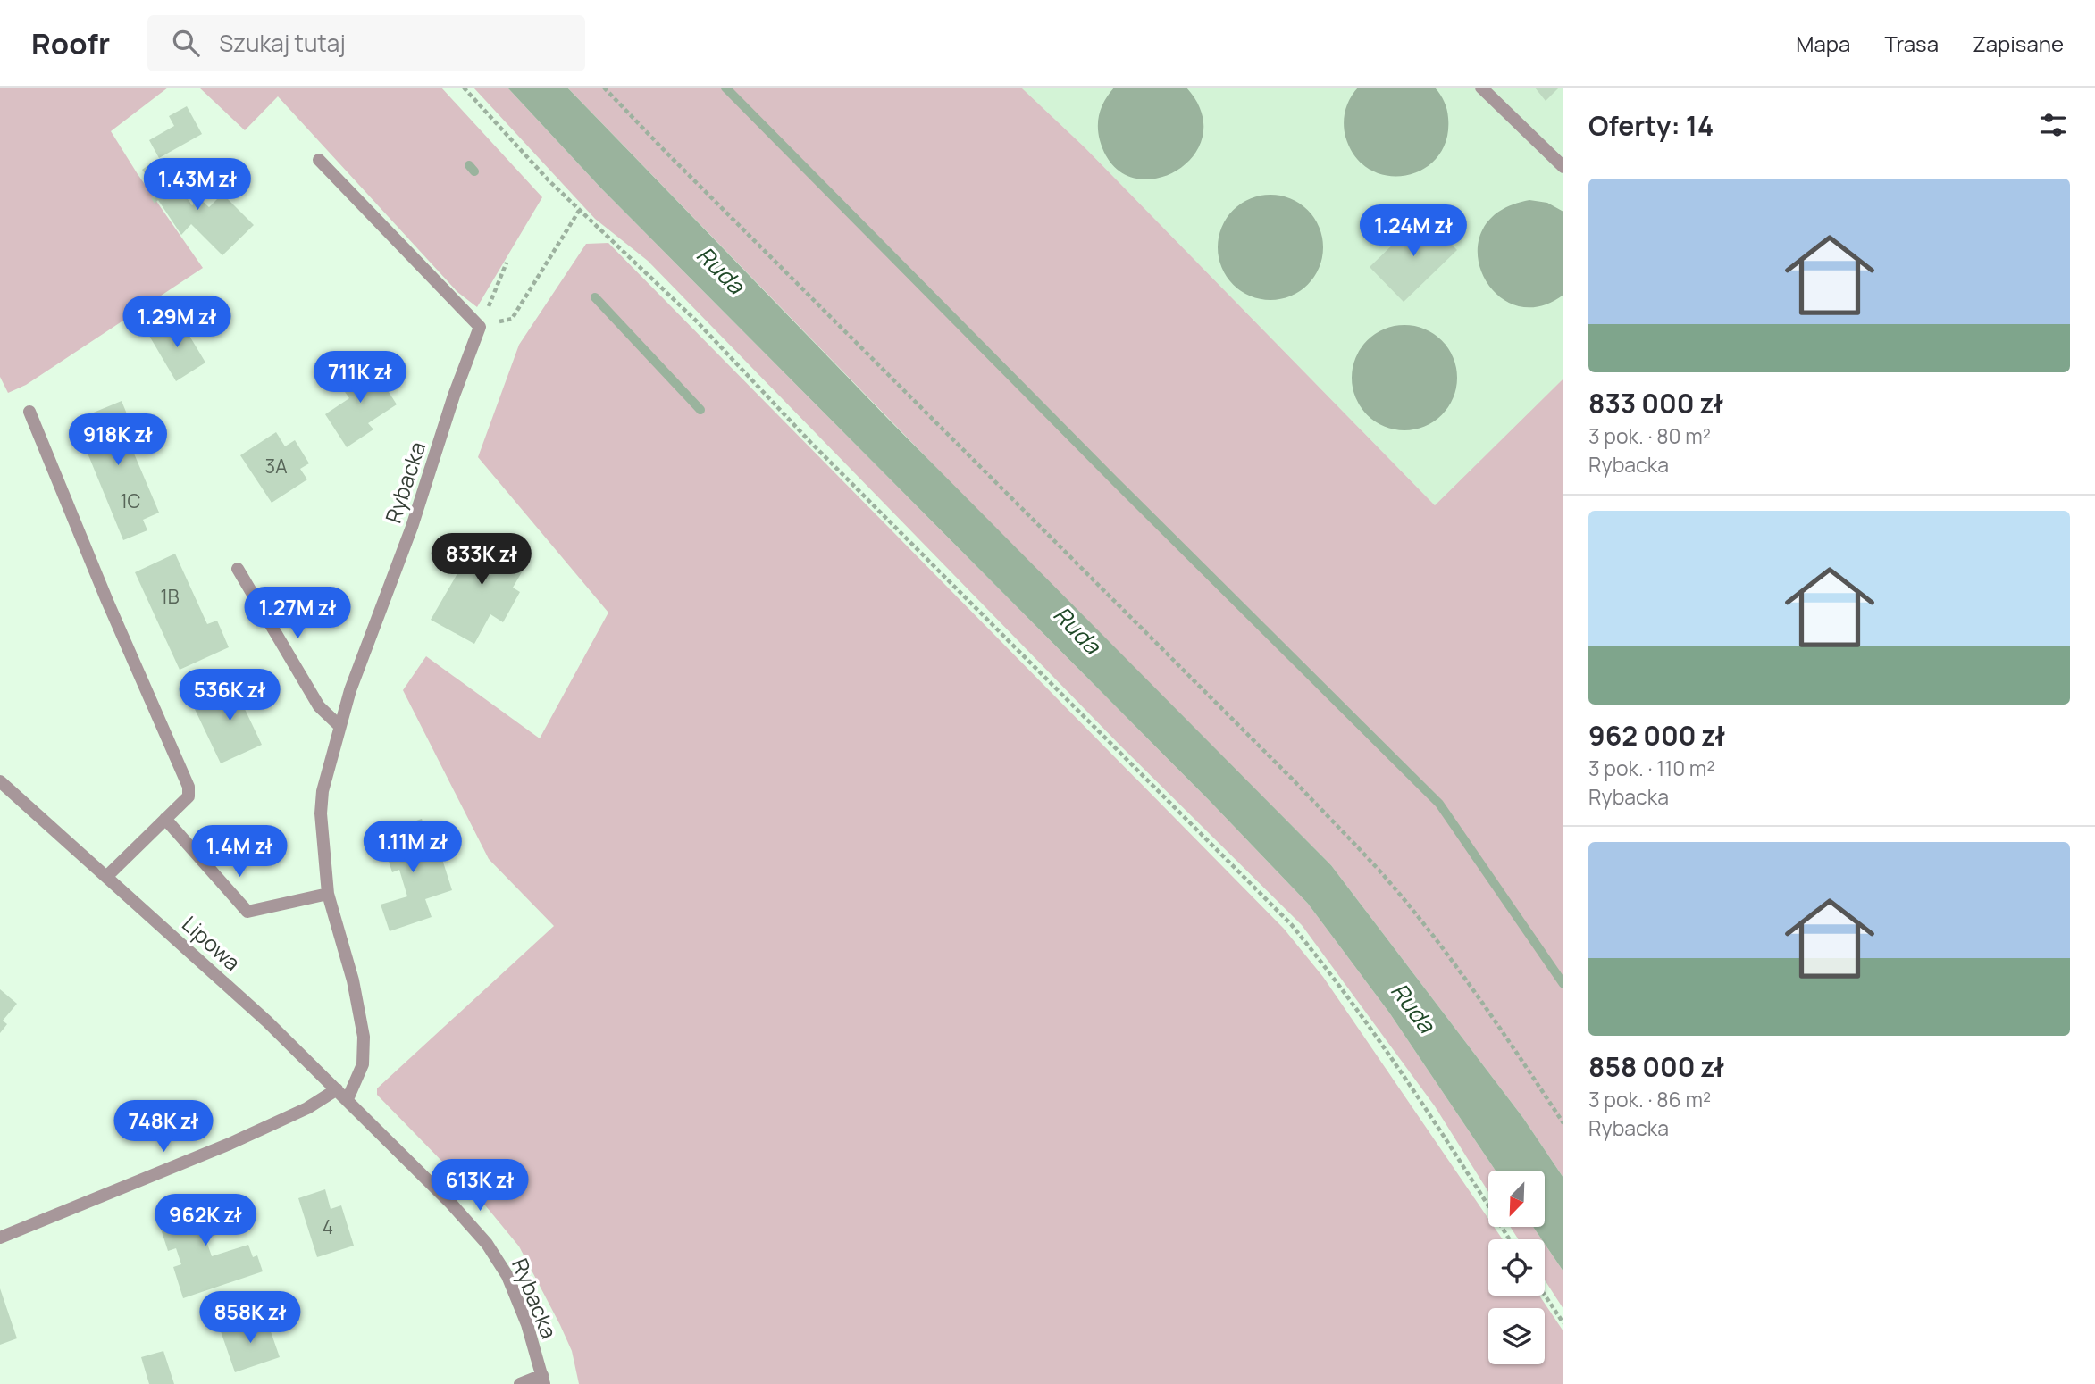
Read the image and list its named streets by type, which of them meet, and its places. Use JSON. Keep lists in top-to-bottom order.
{
  "streets": {
    "street": ["Rybacka", "Lipowa"]
  },
  "crossings": [
    ["Rybacka", "Lipowa"]
  ],
  "water": ["Ruda"],
  "house_numbers": [
    "3A",
    "1C",
    "1B",
    "4"
  ],
  "north": "bottom left",
  "page": {
    "header": "Roofr",
    "search": "Szukaj tutaj",
    "nav": ["Mapa", "Trasa", "Zapisane"],
    "heading": "Oferty: 14",
    "price": [
      "1.43M zł",
      "1.24M zł",
      "1.29M zł",
      "711K zł",
      "918K zł",
      "833K zł",
      "1.27M zł",
      "536K zł",
      "1.11M zł",
      "1.4M zł",
      "748K zł",
      "613K zł",
      "962K zł",
      "858K zł"
    ],
    "list": [
      {
        "name": "833 000 zł",
        "note": "3 pok. · 80 m² · Rybacka"
      },
      {
        "name": "962 000 zł",
        "note": "3 pok. · 110 m² · Rybacka"
      },
      {
        "name": "858 000 zł",
        "note": "3 pok. · 86 m² · Rybacka"
      }
    ]
  }
}
